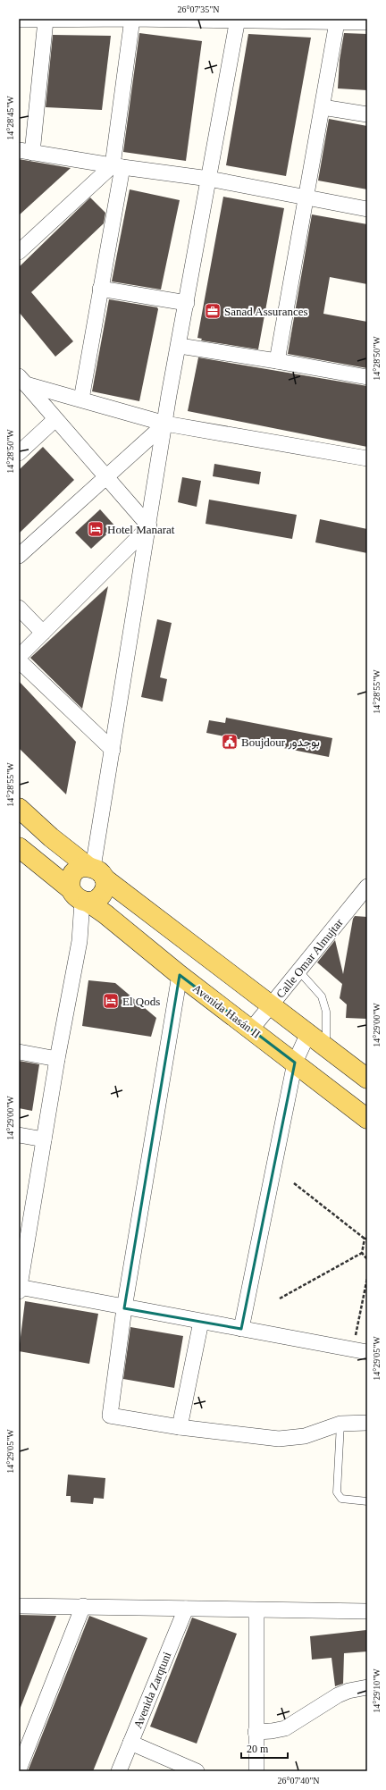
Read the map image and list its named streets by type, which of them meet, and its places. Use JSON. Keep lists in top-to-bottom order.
{
  "streets": {
    "main road": ["Avenida Hasán II"],
    "street": ["Calle Omar Almujtar", "Avenida Zarqtuni"]
  },
  "crossings": [
    ["Calle Omar Almujtar", "Avenida Hasán II"]
  ],
  "places": {
    "office": ["Sanad Assurances"],
    "hotel": ["Hotel Manarat", "El Qods"],
    "public building": ["Boujdour بوجدور"]
  },
  "scale_bar": "20 m",
  "coordinates": [
    "26°07'35\"N",
    "14°28'45\"W",
    "14°28'50\"W",
    "14°28'55\"W",
    "14°29'00\"W",
    "14°29'05\"W",
    "14°29'10\"W",
    "26°07'40\"N"
  ]
}
